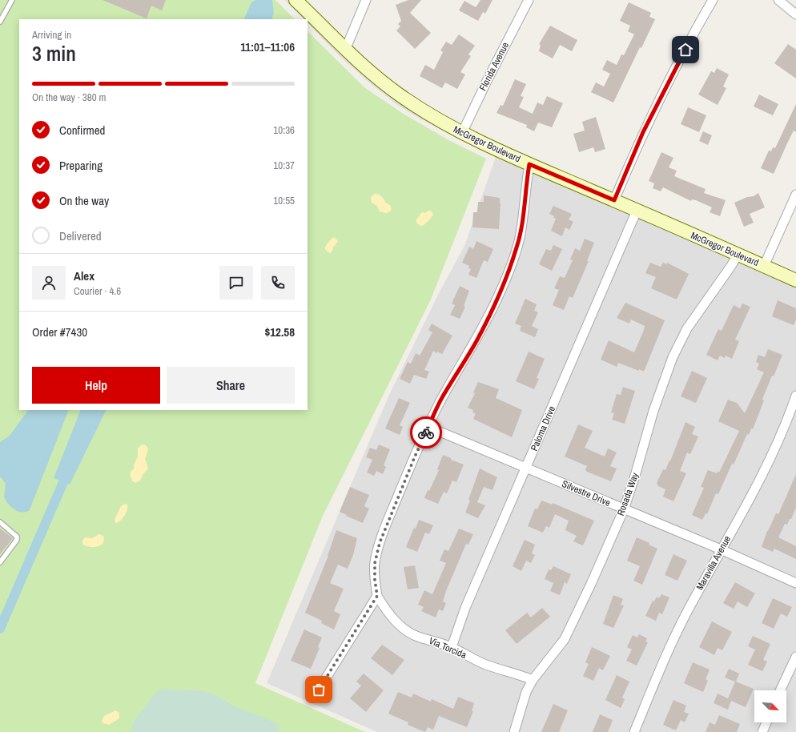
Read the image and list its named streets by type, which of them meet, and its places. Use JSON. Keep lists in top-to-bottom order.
{
  "streets": {
    "main road": ["McGregor Boulevard"],
    "street": [
      "Florida Avenue",
      "Paloma Drive",
      "Silvestre Drive",
      "Rosada Way",
      "Maravilla Avenue",
      "Via Torcida"
    ]
  },
  "crossings": [
    ["Florida Avenue", "McGregor Boulevard"],
    ["McGregor Boulevard", "Paloma Drive"],
    ["McGregor Boulevard", "Rosada Way"],
    ["Paloma Drive", "Silvestre Drive"],
    ["Paloma Drive", "Via Torcida"],
    ["Silvestre Drive", "Rosada Way"],
    ["Silvestre Drive", "Maravilla Avenue"],
    ["Rosada Way", "Via Torcida"]
  ],
  "north": "bottom right",
  "page": {
    "heading": ["3 min", "Arriving in", "11:01–11:06"],
    "panel": [
      "Alex",
      "Courier · 4.6",
      "Order #7430",
      "$12.58"
    ],
    "bar": "On the way · 380 m",
    "list": [
      ["Confirmed", "10:36"],
      ["Preparing", "10:37"],
      ["On the way", "10:55"],
      "Delivered"
    ],
    "buttons": ["Help", "Share"]
  }
}
